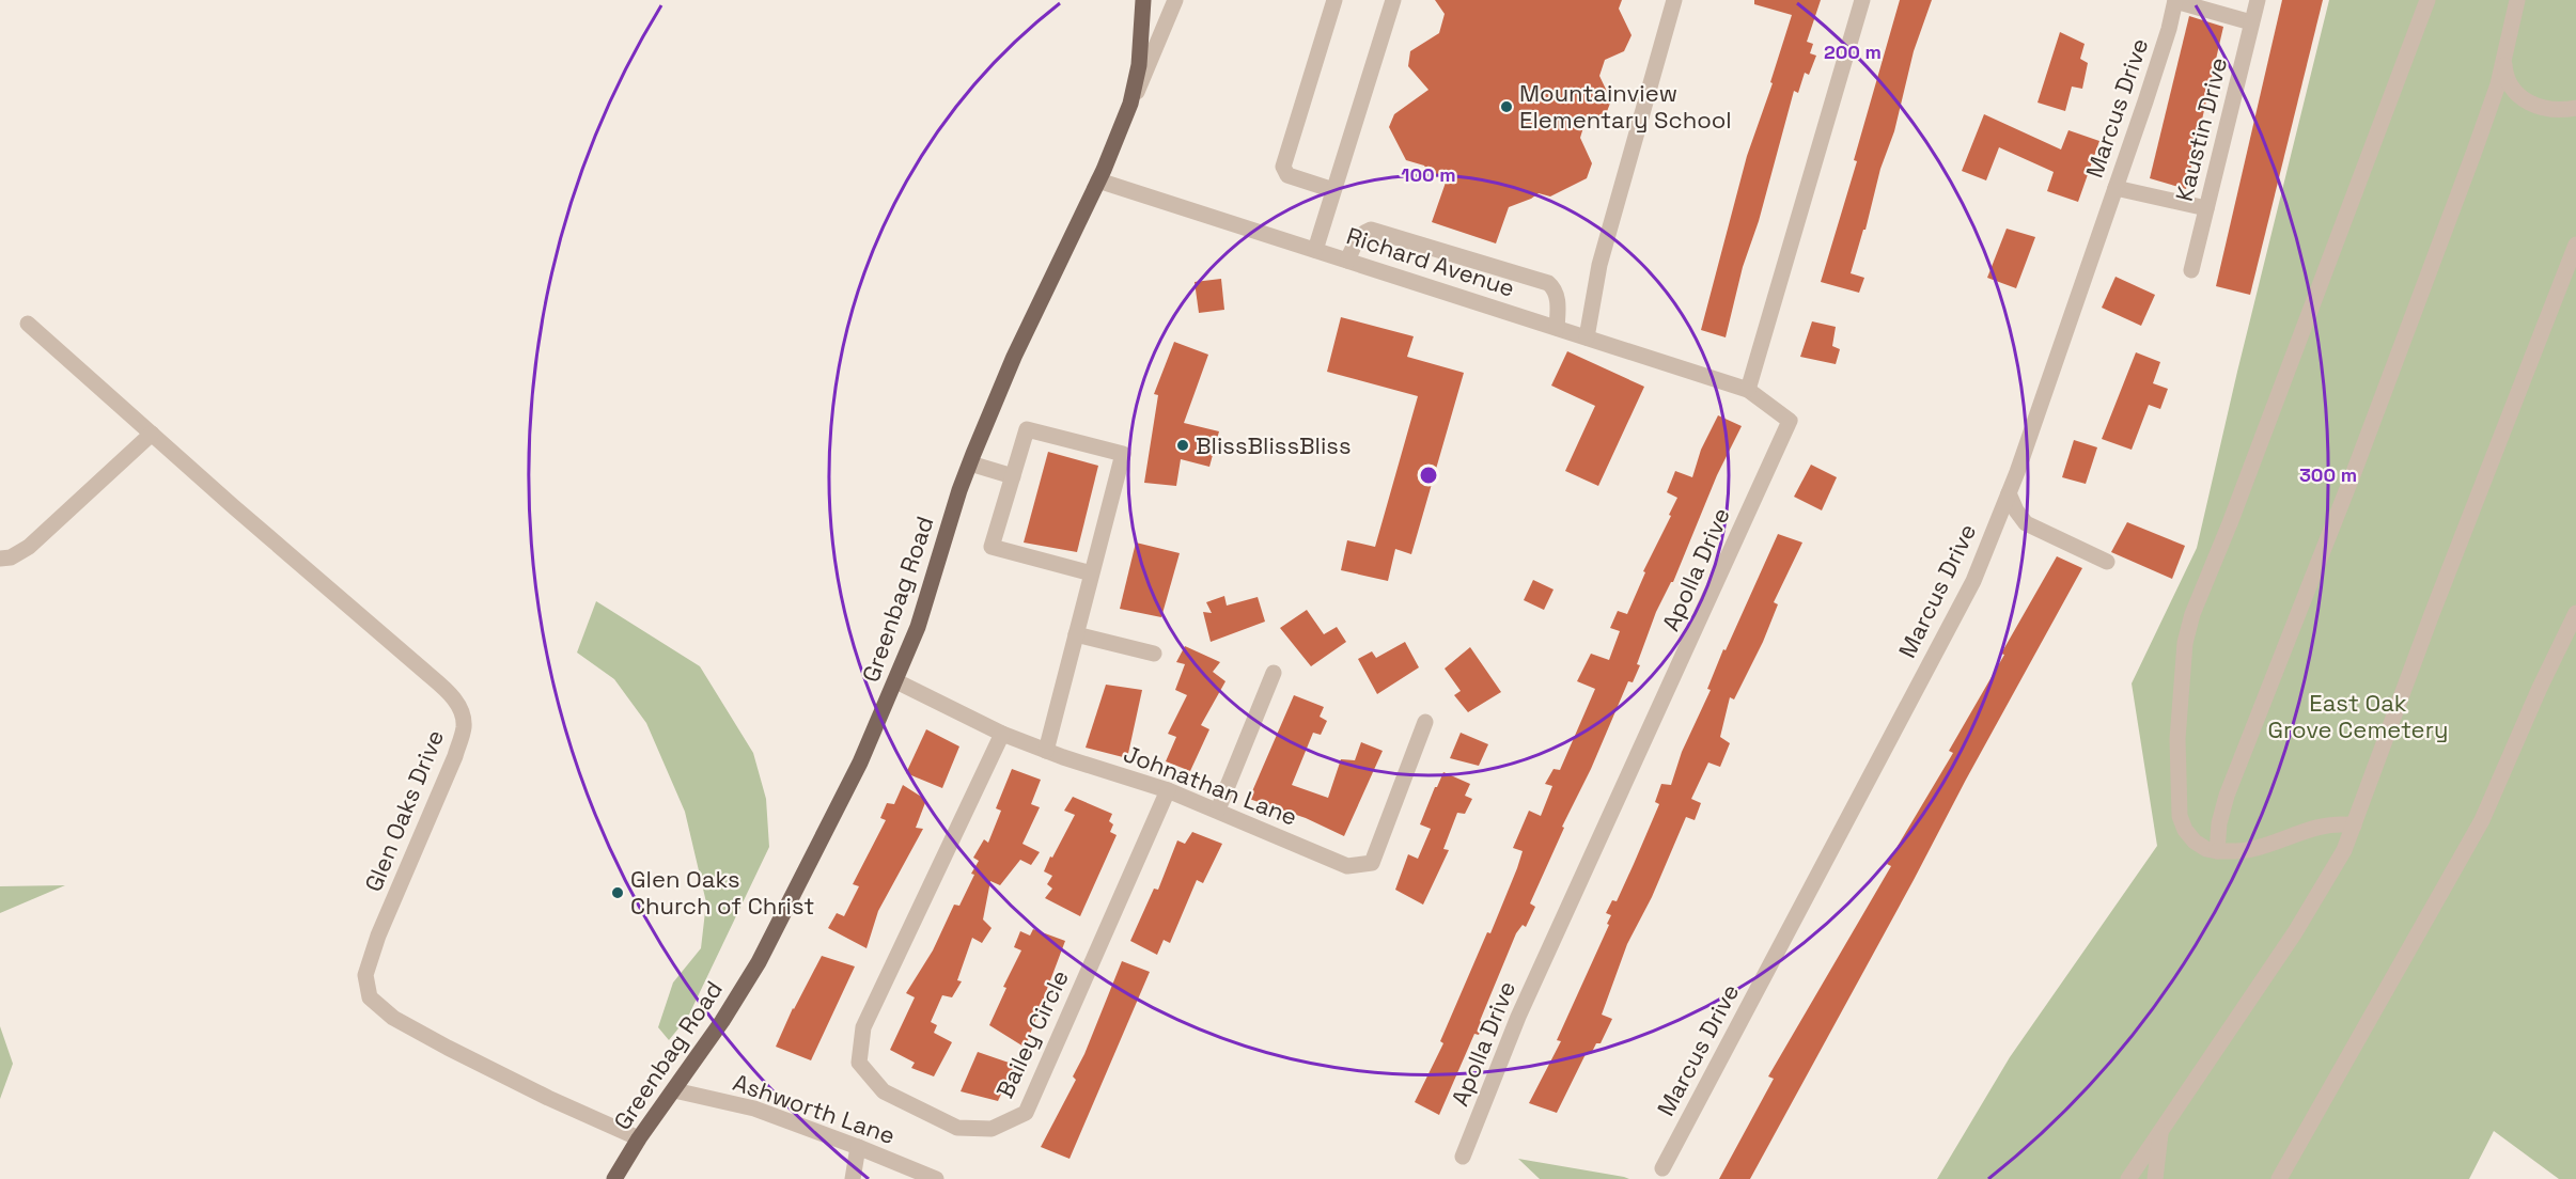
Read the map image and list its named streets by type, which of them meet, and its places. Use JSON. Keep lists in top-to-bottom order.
{
  "streets": {
    "main road": ["Greenbag Road"],
    "street": [
      "Marcus Drive",
      "Kaustin Drive",
      "Richard Avenue",
      "Apolla Drive",
      "Johnathan Lane",
      "Glen Oaks Drive",
      "Bailey Circle",
      "Ashworth Lane"
    ]
  },
  "crossings": [
    ["Richard Avenue", "Apolla Drive"],
    ["Richard Avenue", "Greenbag Road"],
    ["Greenbag Road", "Johnathan Lane"],
    ["Greenbag Road", "Glen Oaks Drive"],
    ["Greenbag Road", "Ashworth Lane"],
    ["Johnathan Lane", "Bailey Circle"]
  ],
  "parks": ["East Oak Grove Cemetery"],
  "places": ["Mountainview Elementary School", "BlissBlissBliss", "Glen Oaks Church of Christ"],
  "rings": ["200 m", "100 m", "300 m"]
}
